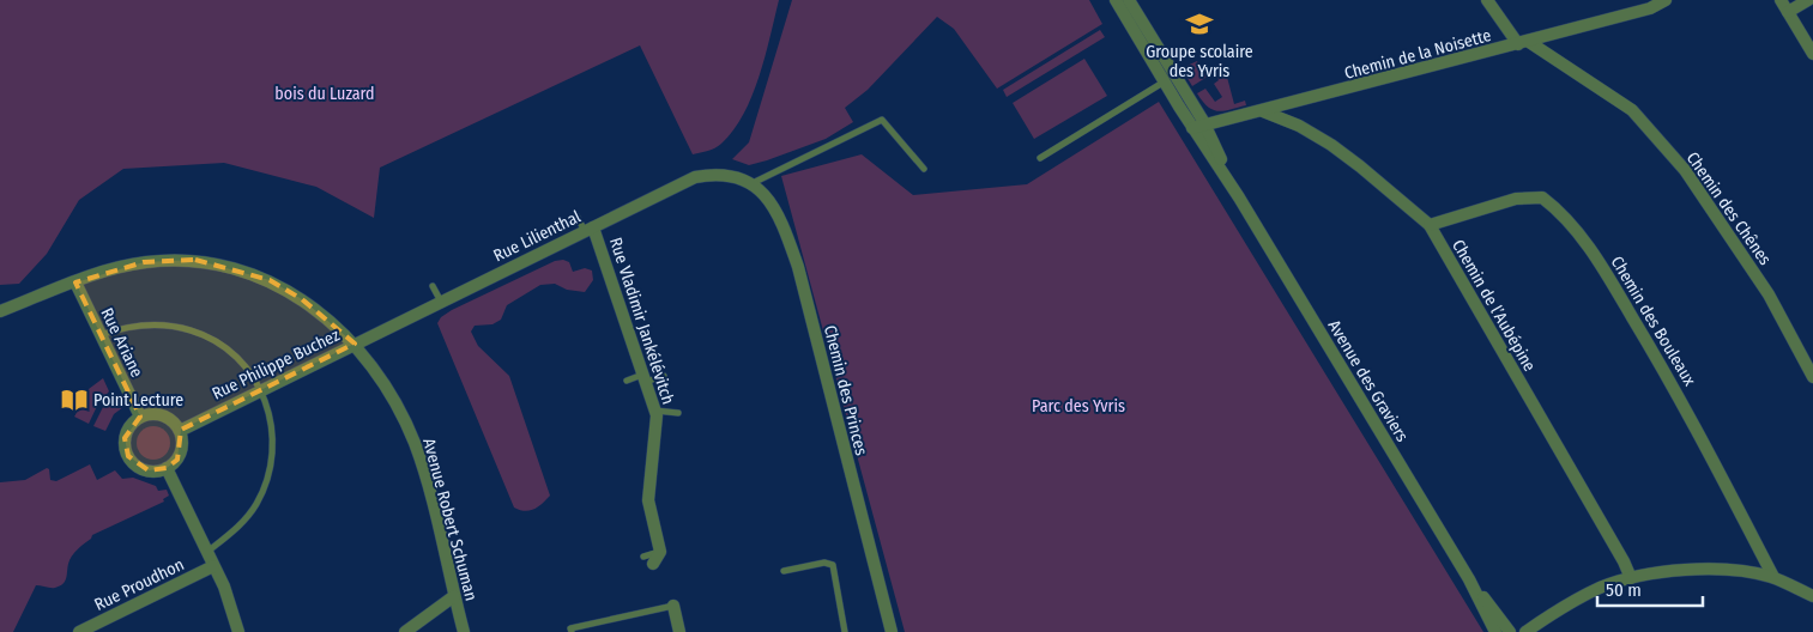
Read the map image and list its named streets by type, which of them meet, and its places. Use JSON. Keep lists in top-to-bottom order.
{
  "streets": {
    "street": [
      "Chemin de la Noisette",
      "Chemin des Chênes",
      "Rue Lilienthal",
      "Chemin de l’Aubépine",
      "Rue Vladimir Jankélévitch",
      "Chemin des Bouleaux",
      "Rue Ariane",
      "Rue Philippe Buchez",
      "Avenue des Graviers",
      "Chemin des Princes",
      "Avenue Robert Schuman",
      "Rue Proudhon"
    ]
  },
  "crossings": [
    ["Chemin de la Noisette", "Chemin des Chênes"],
    ["Chemin de la Noisette", "Chemin de l’Aubépine"],
    ["Chemin de la Noisette", "Avenue des Graviers"],
    ["Rue Lilienthal", "Rue Vladimir Jankélévitch"],
    ["Rue Lilienthal", "Rue Philippe Buchez"],
    ["Rue Lilienthal", "Chemin des Princes"],
    ["Rue Lilienthal", "Avenue Robert Schuman"],
    ["Chemin de l’Aubépine", "Chemin des Bouleaux"],
    ["Rue Ariane", "Rue Philippe Buchez"],
    ["Rue Ariane", "Avenue Robert Schuman"],
    ["Rue Philippe Buchez", "Avenue Robert Schuman"]
  ],
  "parks": ["bois du Luzard", "Parc des Yvris"],
  "places": {
    "school or university": ["Groupe scolaire des Yvris"],
    "library": ["Point Lecture"]
  },
  "scale_bar": "50 m"
}
